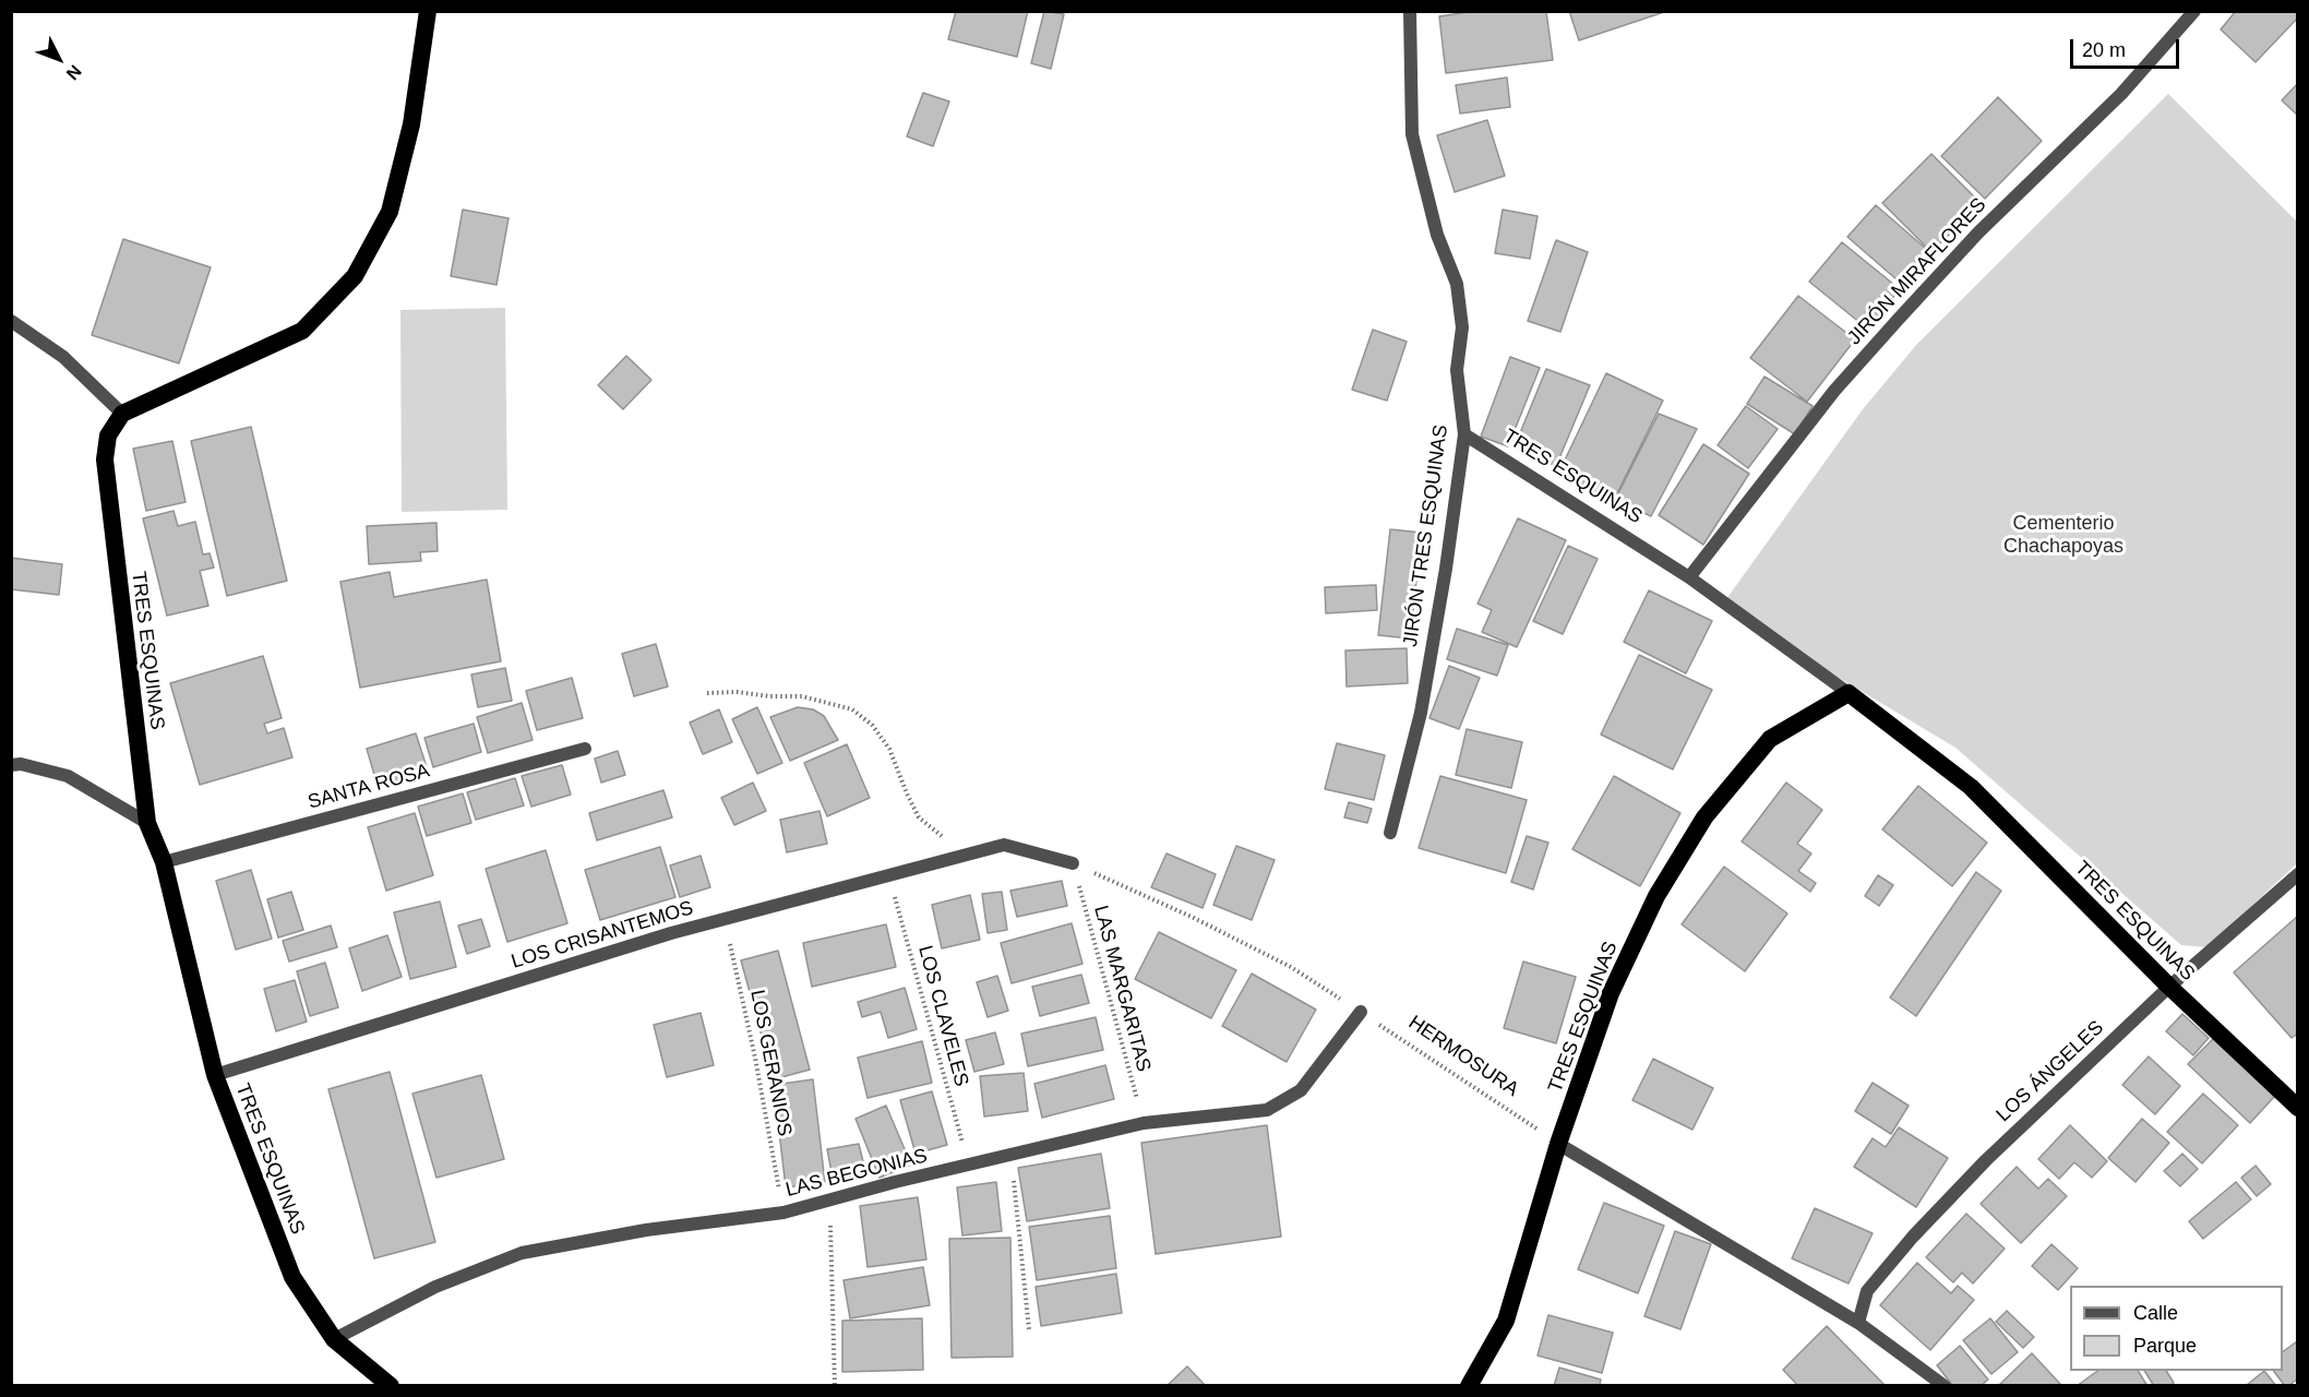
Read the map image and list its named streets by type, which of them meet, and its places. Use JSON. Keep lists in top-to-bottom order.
{
  "streets": {
    "highway": ["TRES ESQUINAS"],
    "street": [
      "JIRÓN MIRAFLORES",
      "JIRÓN TRES ESQUINAS",
      "SANTA ROSA",
      "LOS CRISANTEMOS",
      "LOS ÁNGELES",
      "LAS BEGONIAS"
    ],
    "path": [
      "LAS MARGARITAS",
      "LOS CLAVELES",
      "HERMOSURA",
      "LOS GERANIOS"
    ]
  },
  "crossings": [
    ["JIRÓN MIRAFLORES", "TRES ESQUINAS"],
    ["TRES ESQUINAS", "JIRÓN TRES ESQUINAS"],
    ["TRES ESQUINAS", "SANTA ROSA"],
    ["TRES ESQUINAS", "LOS CRISANTEMOS"],
    ["TRES ESQUINAS", "HERMOSURA"],
    ["TRES ESQUINAS", "LOS ÁNGELES"],
    ["TRES ESQUINAS", "LAS BEGONIAS"],
    ["LOS CRISANTEMOS", "LAS MARGARITAS"],
    ["LOS CRISANTEMOS", "LOS CLAVELES"],
    ["LOS CRISANTEMOS", "HERMOSURA"],
    ["LOS CRISANTEMOS", "LOS GERANIOS"],
    ["LAS MARGARITAS", "HERMOSURA"],
    ["LAS MARGARITAS", "LAS BEGONIAS"],
    ["LOS CLAVELES", "LAS BEGONIAS"],
    ["HERMOSURA", "LAS BEGONIAS"],
    ["LOS GERANIOS", "LAS BEGONIAS"]
  ],
  "parks": ["Cementerio Chachapoyas"],
  "legend": ["Calle", "Parque"],
  "scale_bar": "20 m",
  "north": "bottom right"
}
